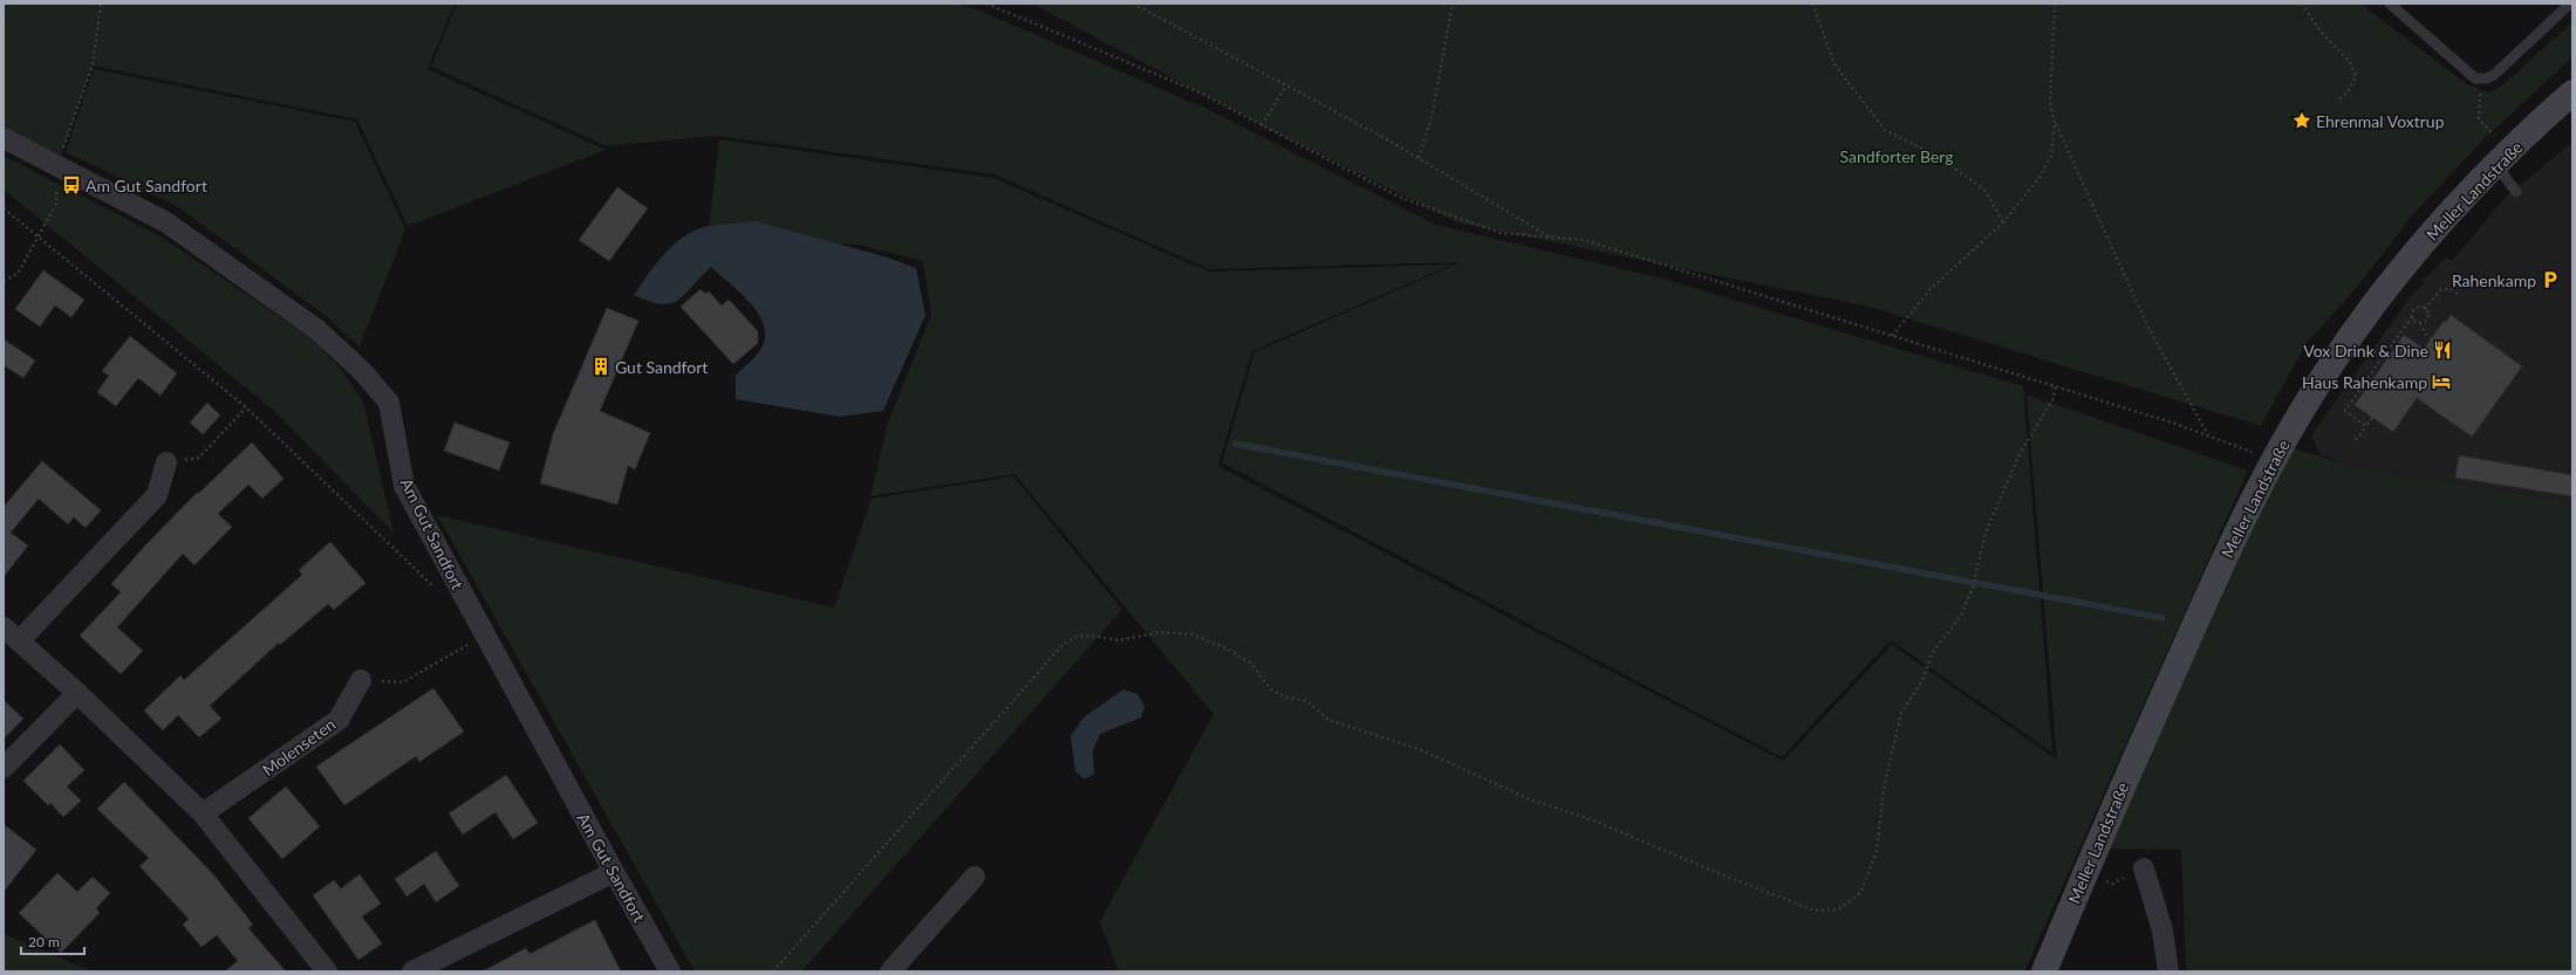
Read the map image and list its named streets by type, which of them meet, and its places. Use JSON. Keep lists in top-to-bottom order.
{
  "streets": {
    "street": ["Meller Landstraße", "Am Gut Sandfort", "Molenseten"]
  },
  "parks": ["Sandforter Berg"],
  "places": {
    "place": ["Ehrenmal Voxtrup"],
    "bus stop": ["Am Gut Sandfort"],
    "parking": ["Rahenkamp"],
    "restaurant": ["Vox Drink & Dine"],
    "building": ["Gut Sandfort"],
    "hotel": ["Haus Rahenkamp"]
  },
  "scale_bar": "20 m"
}
